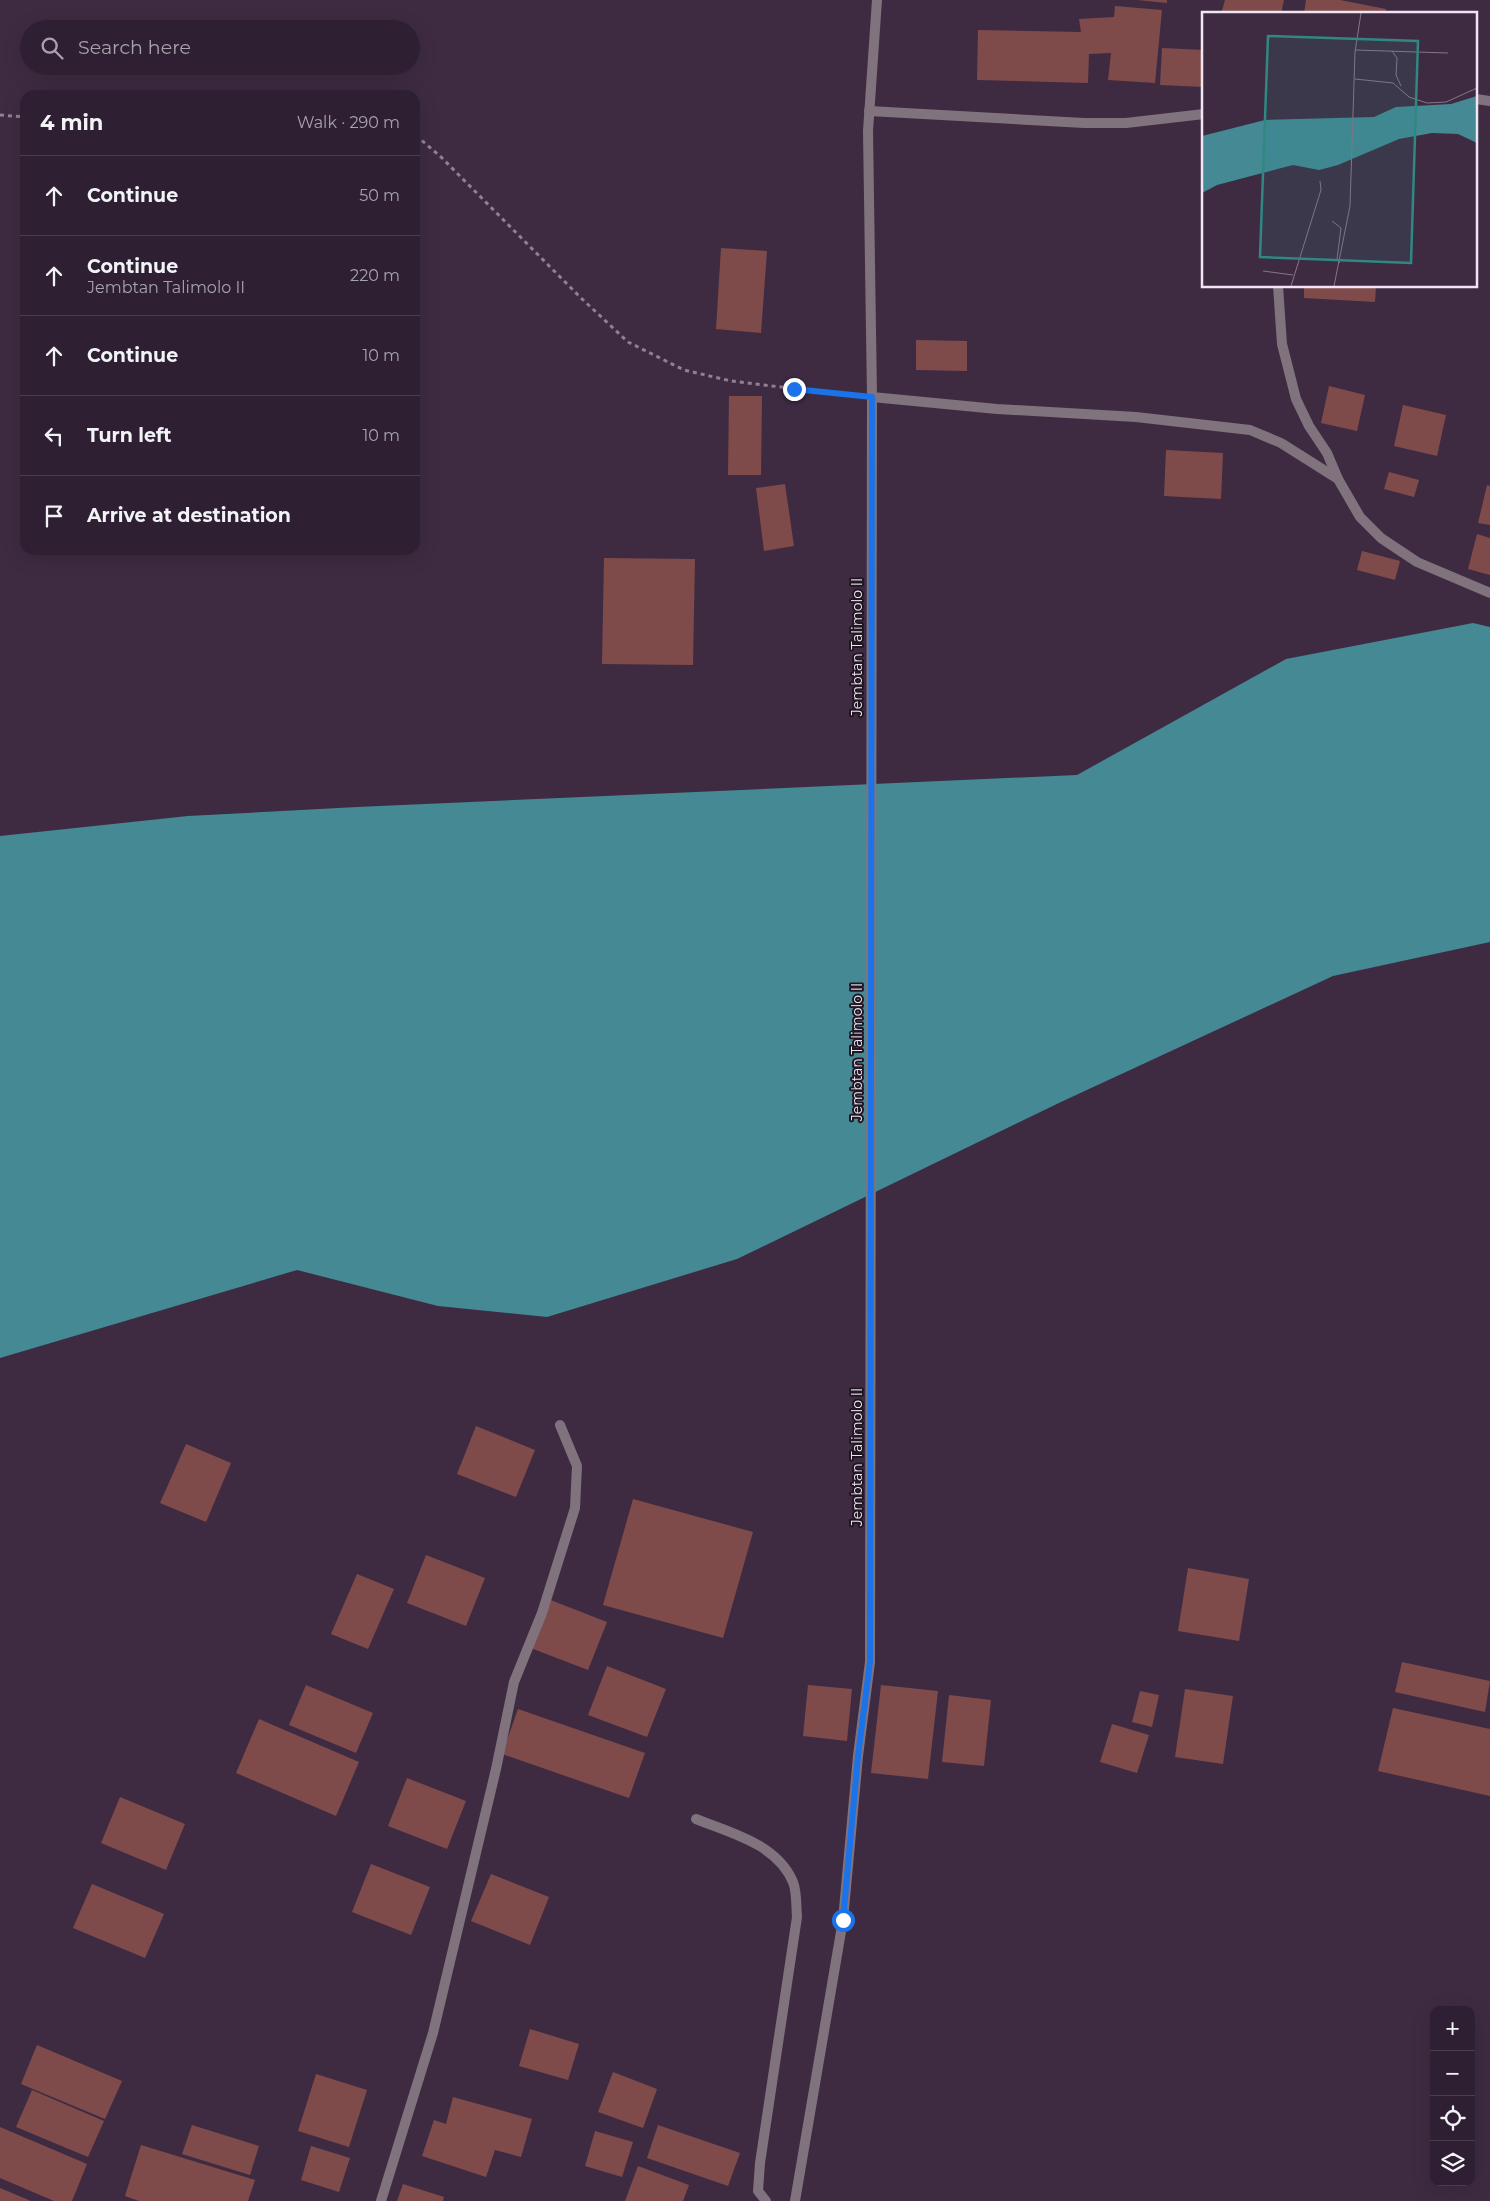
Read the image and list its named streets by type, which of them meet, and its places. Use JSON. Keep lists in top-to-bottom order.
{
  "streets": {
    "street": ["Jembtan Talimolo II"]
  },
  "page": {
    "search": "Search here",
    "heading": ["4 min", "Walk · 290 m"],
    "list": [
      ["Continue", "50 m"],
      ["Continue", "Jembtan Talimolo II", "220 m"],
      ["Continue", "10 m"],
      ["Turn left", "10 m"],
      "Arrive at destination"
    ],
    "map_buttons": ["+", "−"]
  }
}
